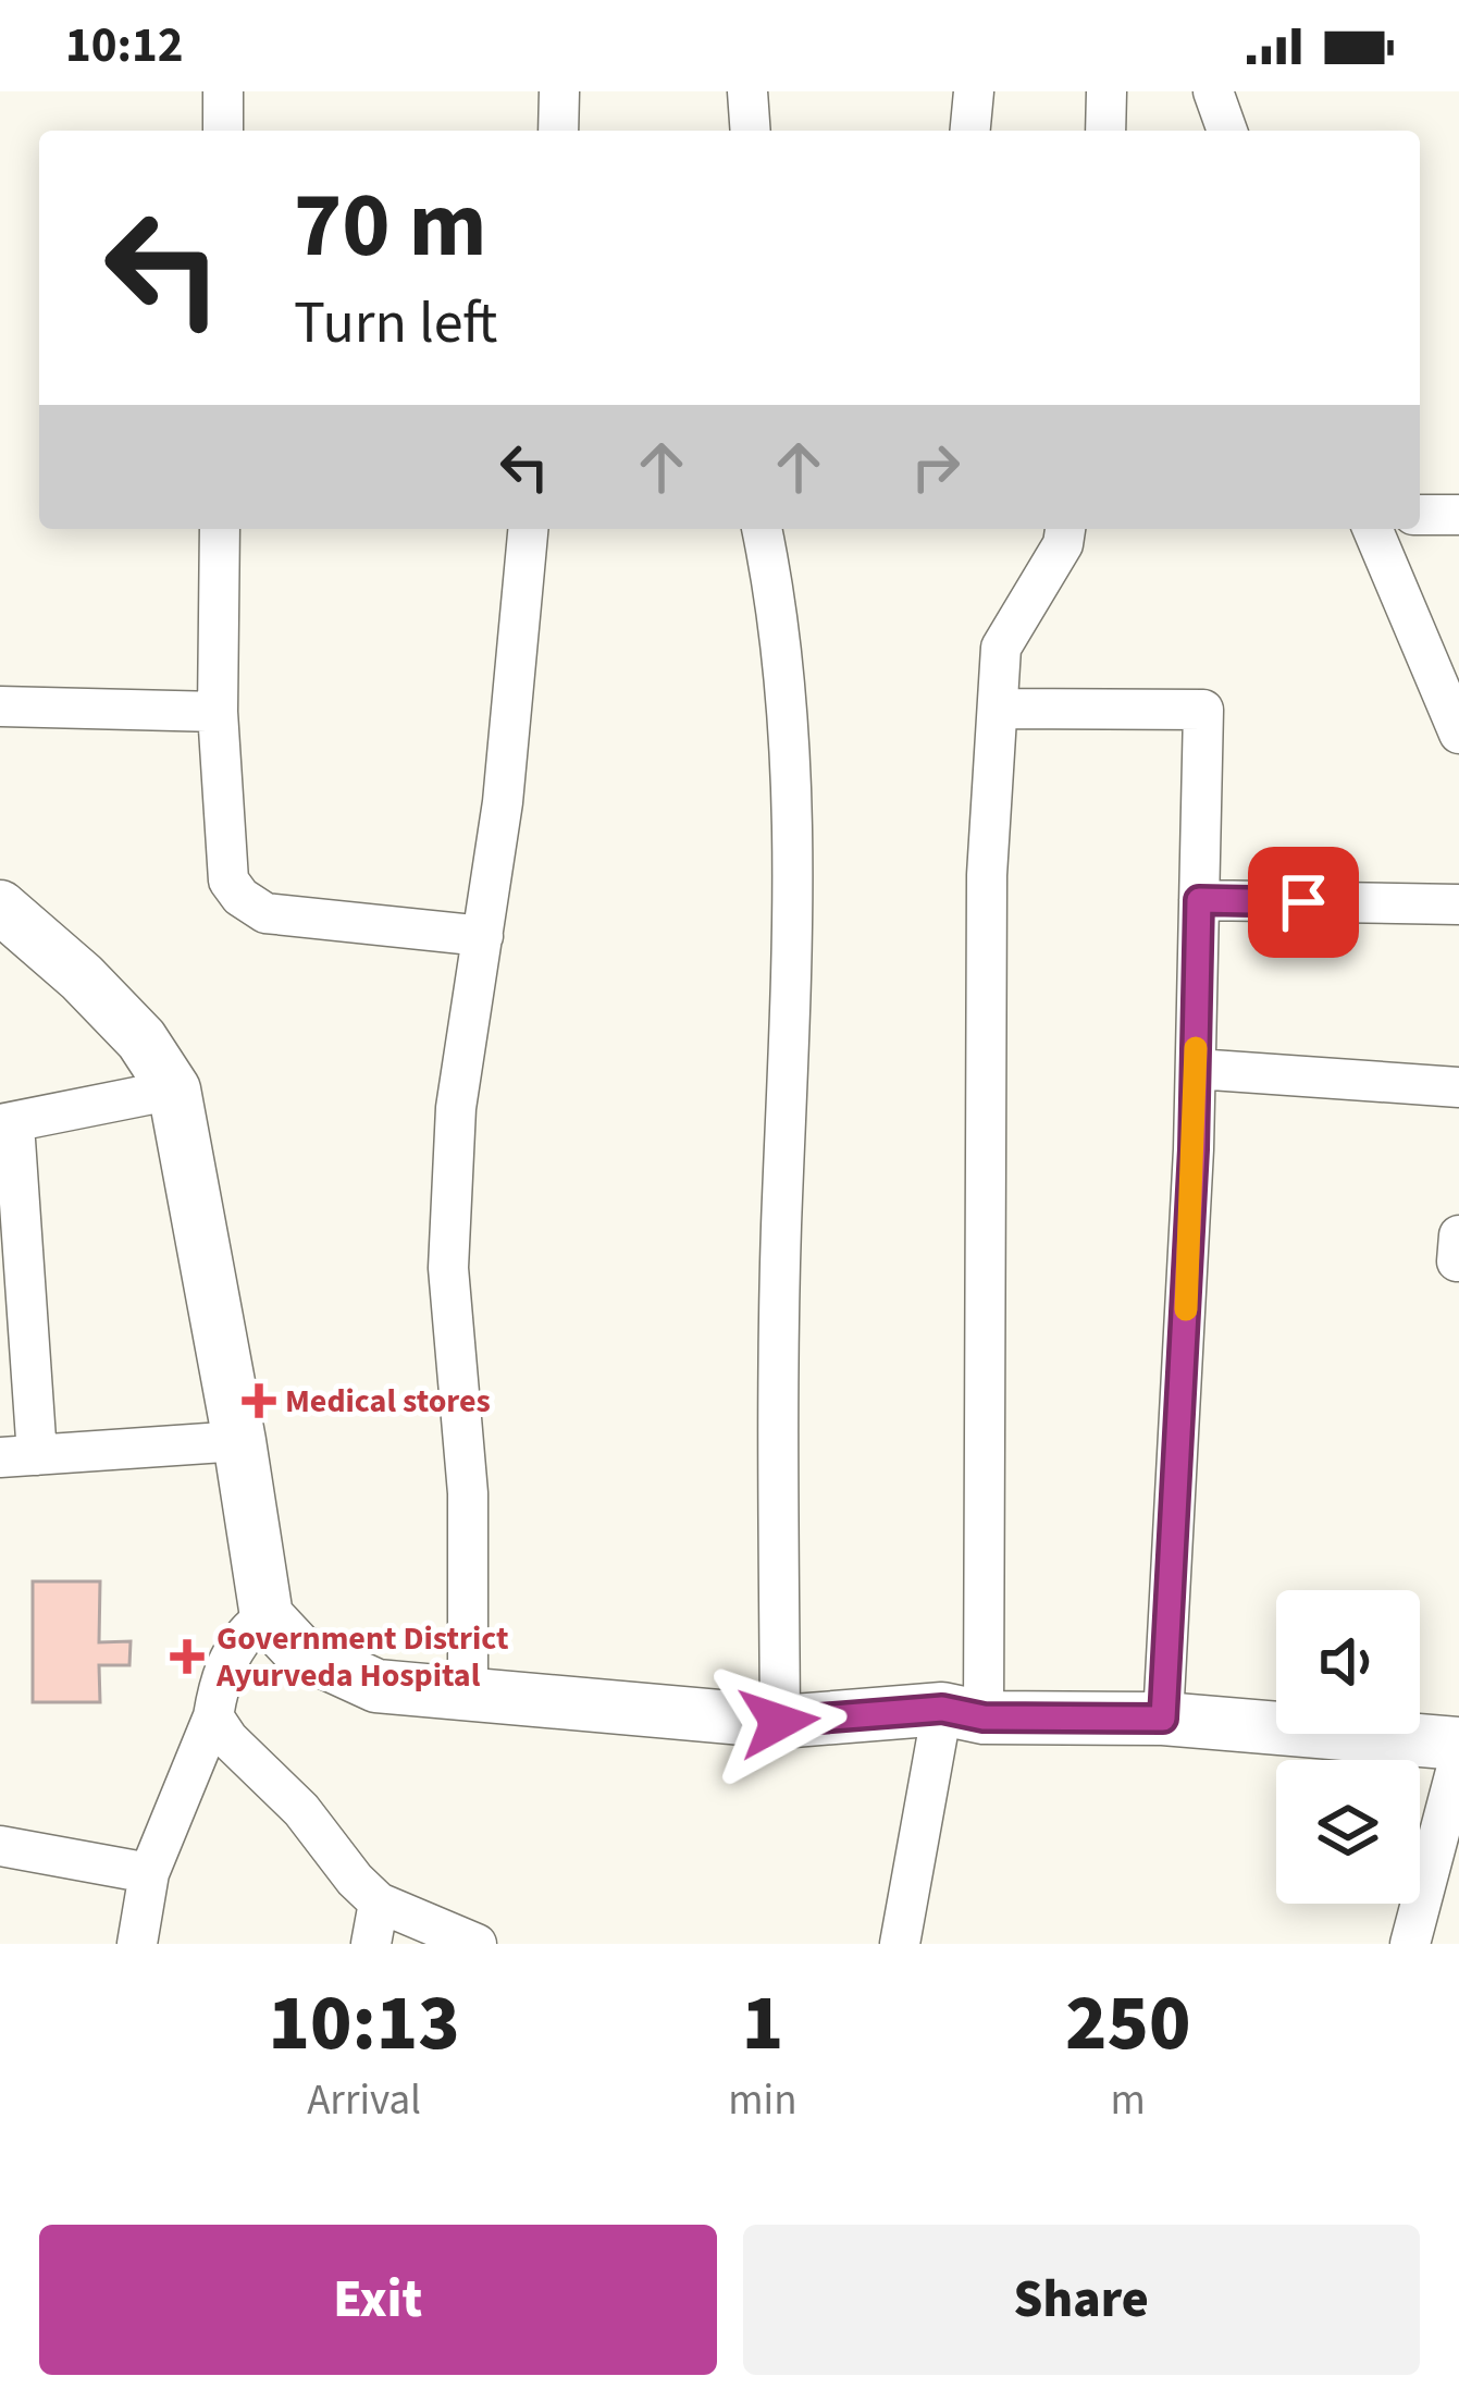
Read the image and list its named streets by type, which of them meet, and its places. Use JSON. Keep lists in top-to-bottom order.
{
  "places": {
    "health": ["Medical stores", "Government District Ayurveda Hospital"]
  },
  "page": {
    "status": "10:12",
    "turn": ["70 m", "Turn left"],
    "eta": [
      "10:13",
      "Arrival",
      "1",
      "min",
      "250",
      "m"
    ],
    "buttons": ["Exit", "Share"]
  }
}
